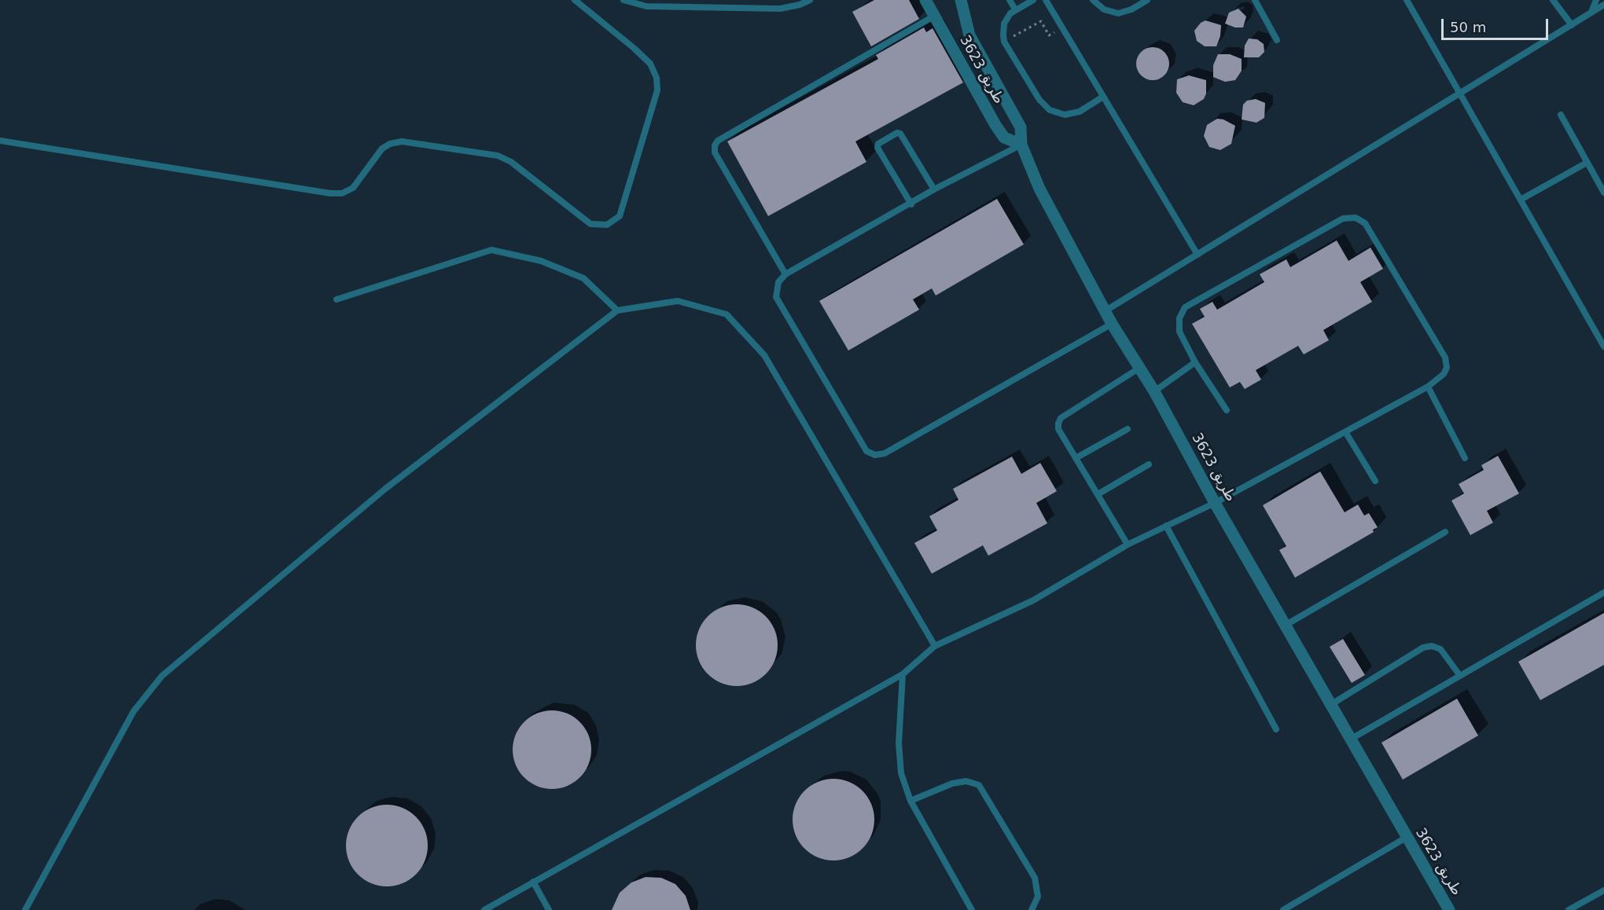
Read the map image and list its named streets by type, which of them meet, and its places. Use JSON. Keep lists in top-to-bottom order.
{
  "streets": {
    "street": ["طريق 3623"]
  },
  "scale_bar": "50 m"
}
